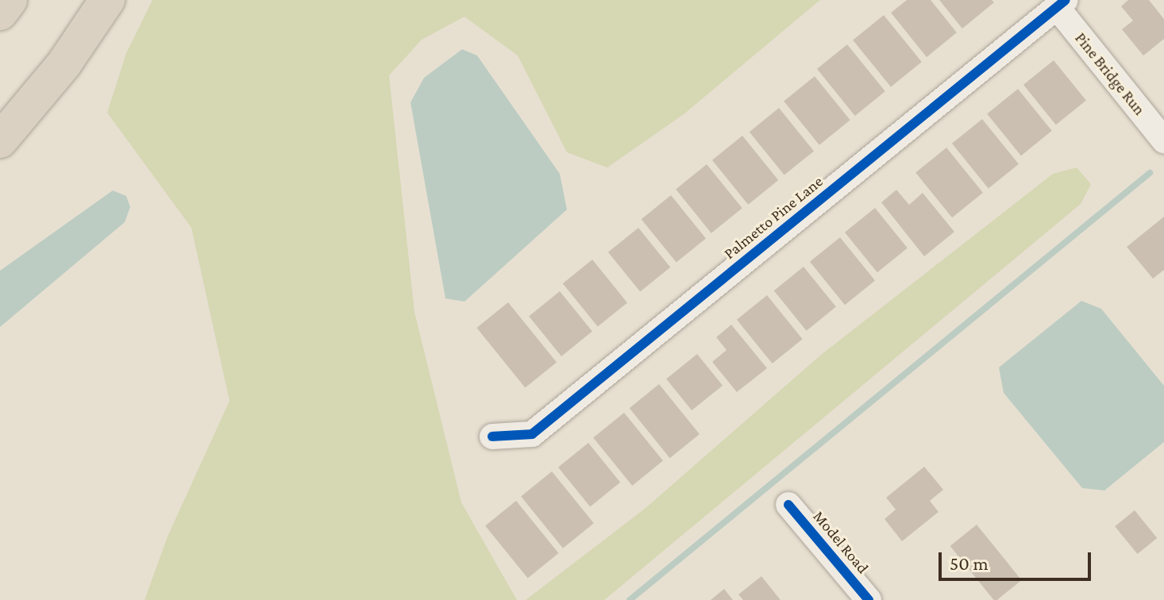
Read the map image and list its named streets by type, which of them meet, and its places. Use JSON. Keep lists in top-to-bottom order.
{
  "streets": {
    "street": ["Pine Bridge Run", "Palmetto Pine Lane", "Model Road"]
  },
  "crossings": [
    ["Pine Bridge Run", "Palmetto Pine Lane"]
  ],
  "scale_bar": "50 m"
}
